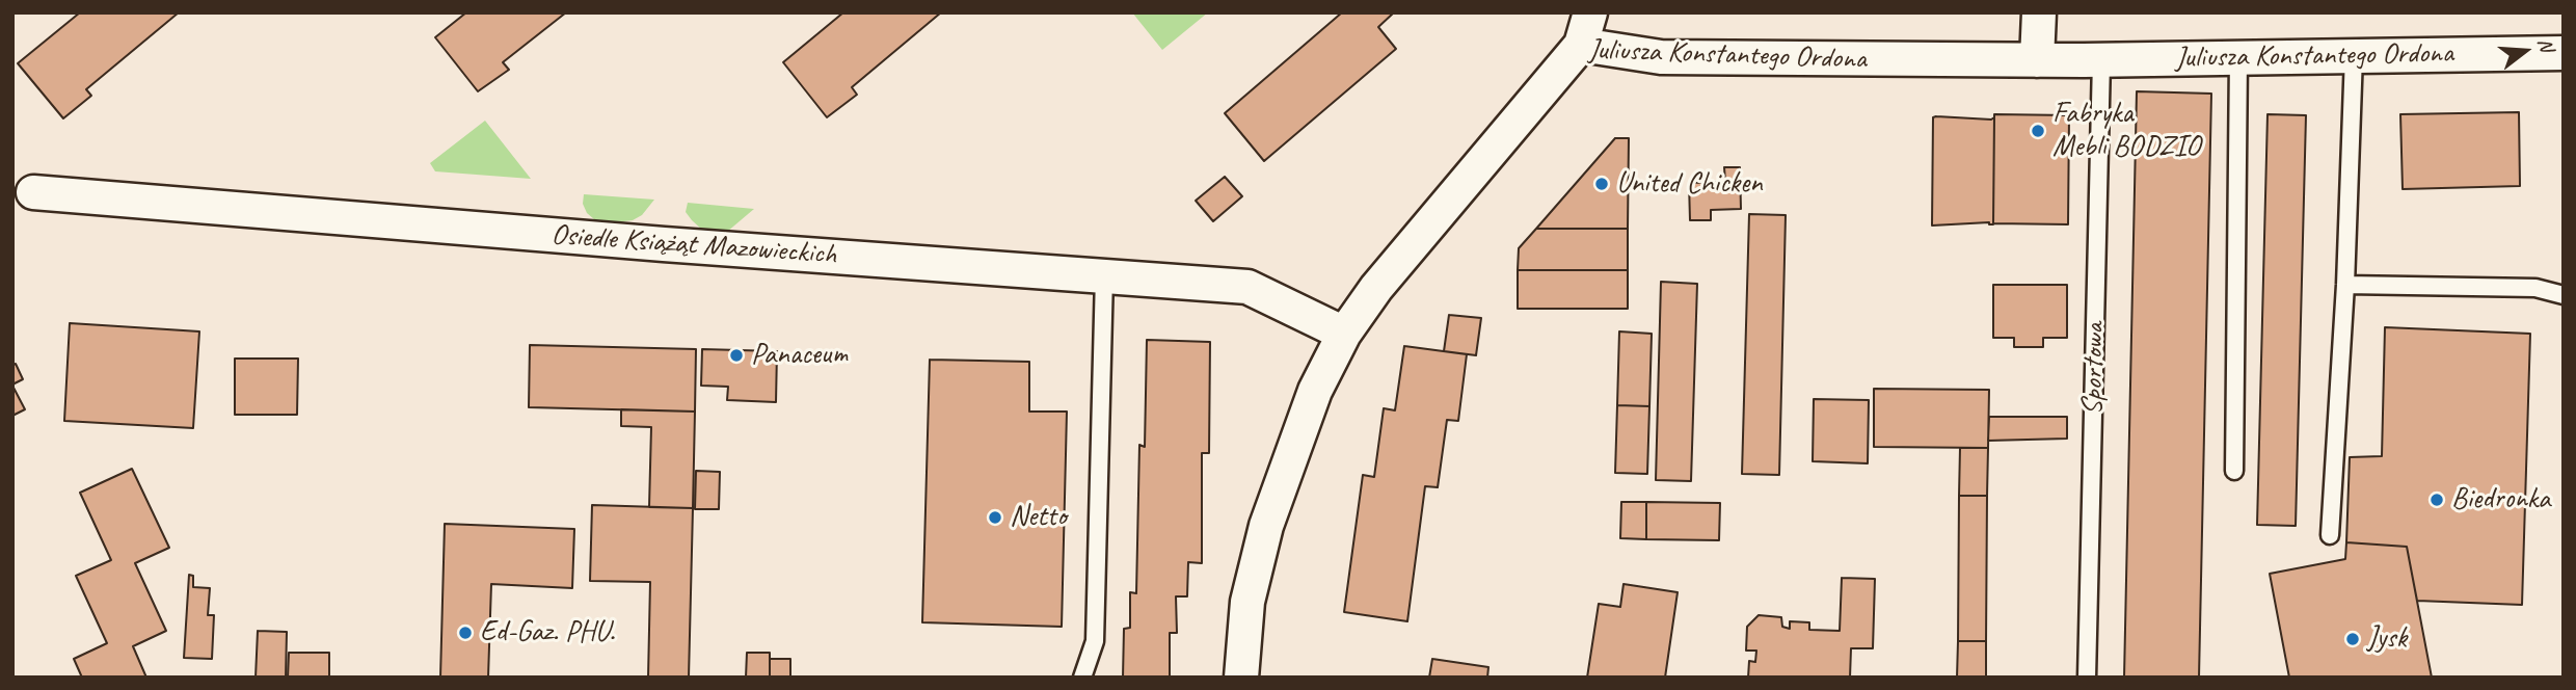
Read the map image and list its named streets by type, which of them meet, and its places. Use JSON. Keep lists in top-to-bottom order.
{
  "streets": {
    "street": ["Juliusza Konstantego Ordona", "Osiedle Książąt Mazowieckich"],
    "lane": ["Sportowa"]
  },
  "crossings": [
    ["Juliusza Konstantego Ordona", "Osiedle Książąt Mazowieckich"],
    ["Juliusza Konstantego Ordona", "Sportowa"]
  ],
  "places": [
    "Fabryka Mebli BODZIO",
    "United Chicken",
    "Panaceum",
    "Biedronka",
    "Netto",
    "Ed-Gaz. PHU.",
    "Jysk"
  ],
  "north": "right"
}
